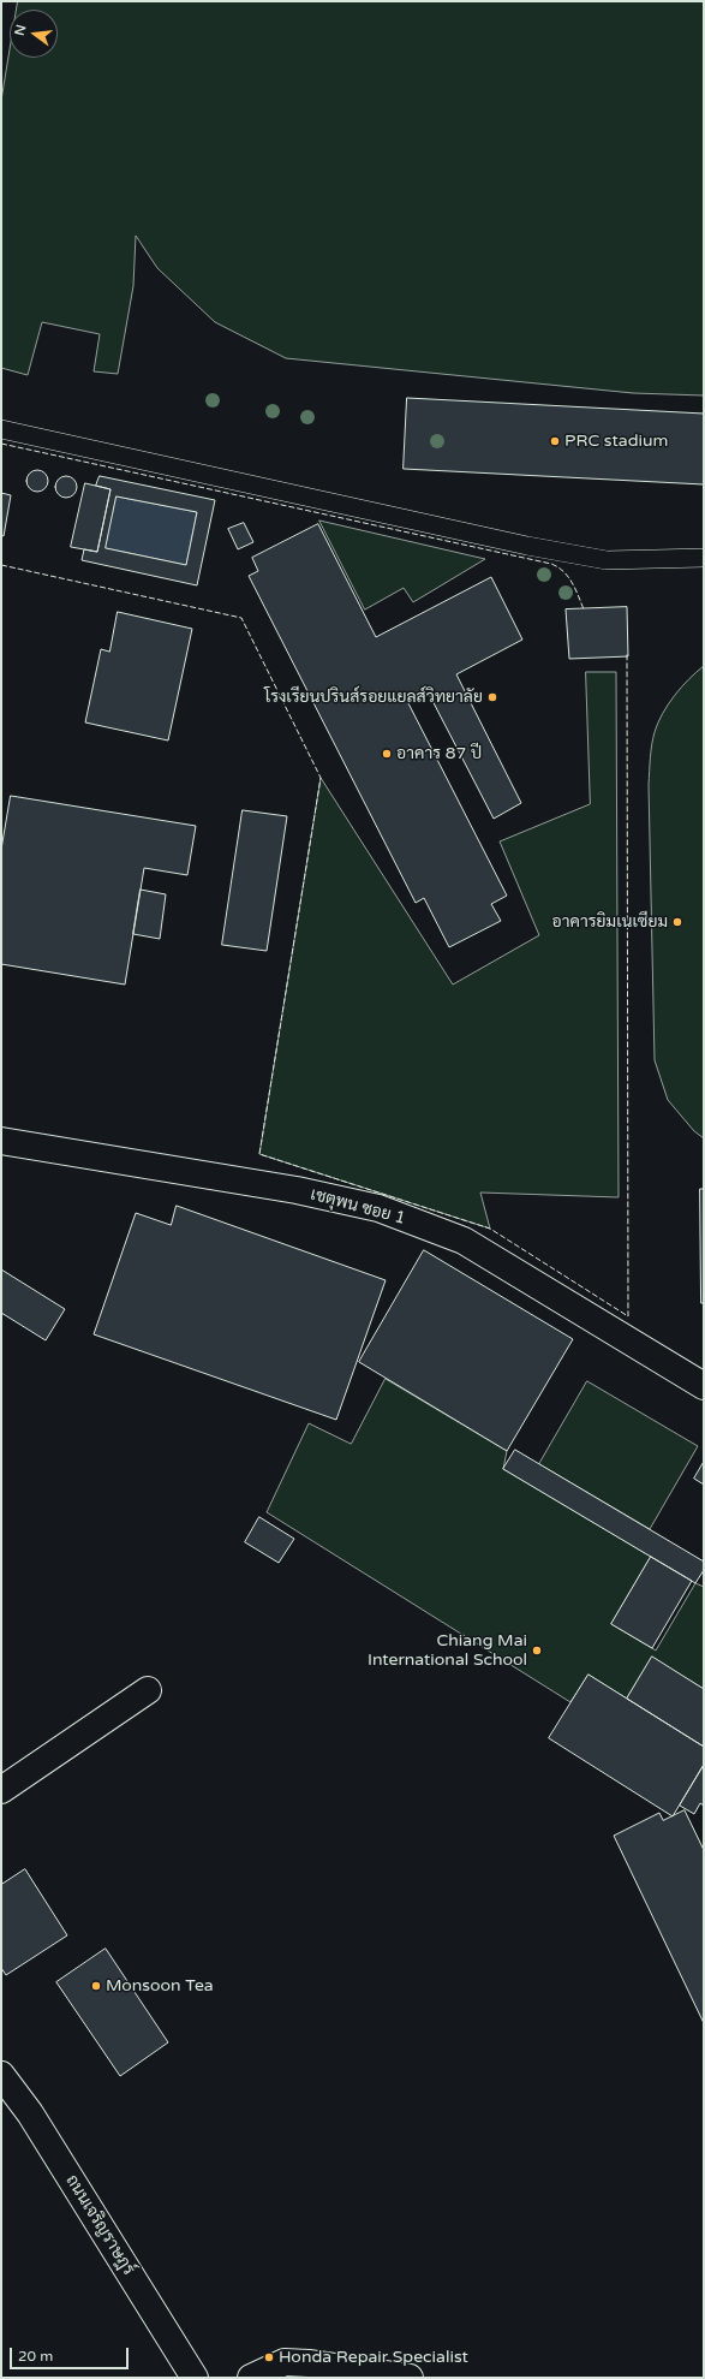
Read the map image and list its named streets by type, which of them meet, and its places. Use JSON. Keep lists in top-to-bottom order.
{
  "streets": {
    "street": ["เชตุพน ซอย 1", "ถนนเจริญราษฎร์"]
  },
  "places": [
    "PRC stadium",
    "โรงเรียนปรินส์รอยแยลส์วิทยาลัย",
    "อาคาร 87 ปี",
    "อาคารยิมเนเซียม",
    "Chiang Mai International School",
    "Monsoon Tea",
    "Honda Repair Specialist"
  ],
  "scale_bar": "20 m",
  "north": "left"
}
